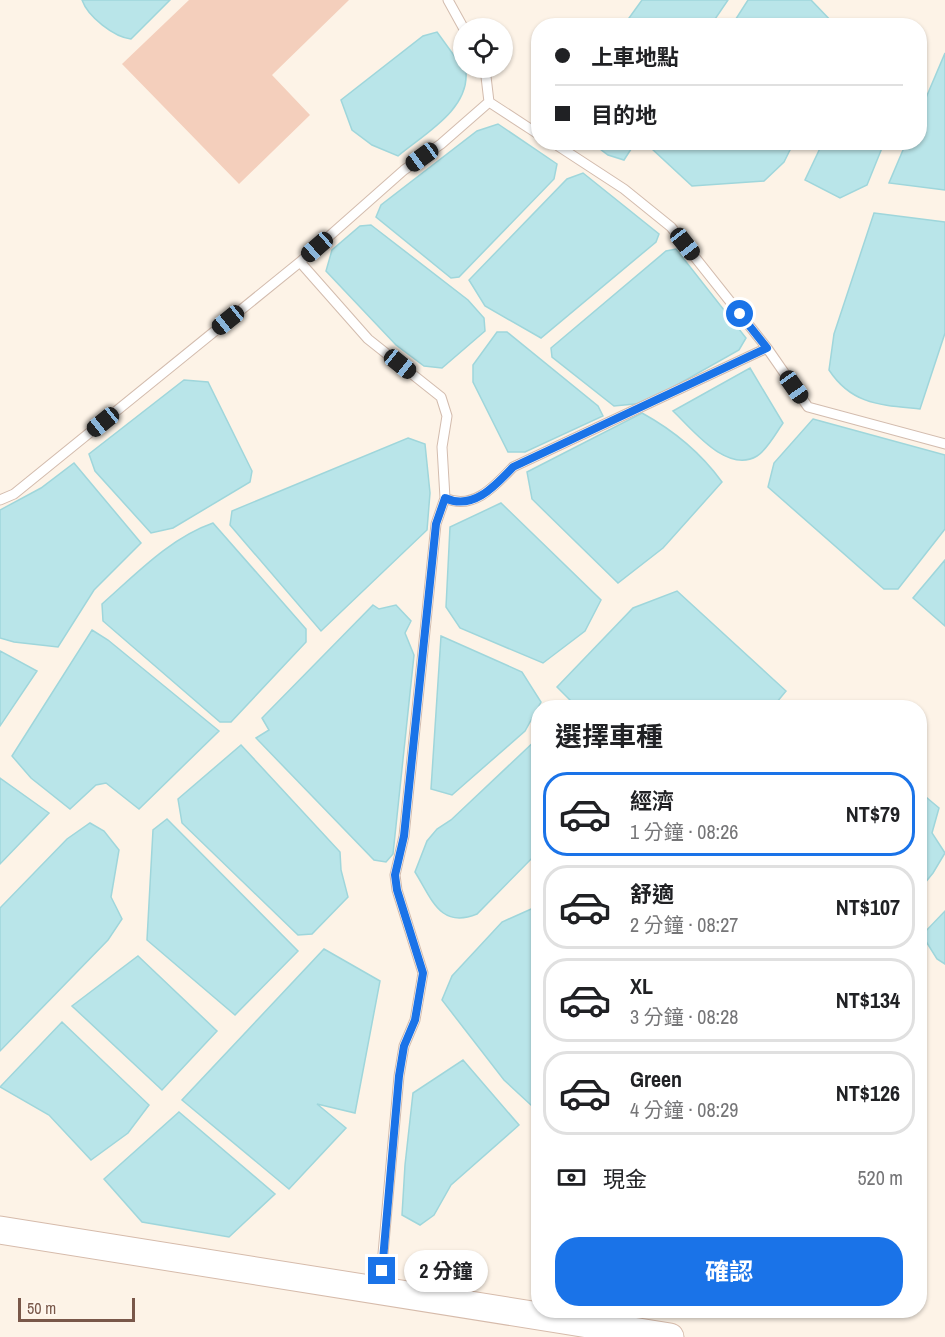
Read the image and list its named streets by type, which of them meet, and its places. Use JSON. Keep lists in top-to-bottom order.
{
  "scale_bar": "50 m",
  "page": {
    "banner": ["上車地點", "目的地"],
    "heading": "選擇車種",
    "list": [
      {
        "name": "經濟",
        "note": "1 分鐘 · 08:26",
        "value": "NT$79"
      },
      {
        "name": "舒適",
        "note": "2 分鐘 · 08:27",
        "value": "NT$107"
      },
      {
        "name": "XL",
        "note": "3 分鐘 · 08:28",
        "value": "NT$134"
      },
      {
        "name": "Green",
        "note": "4 分鐘 · 08:29",
        "value": "NT$126"
      }
    ],
    "pay": ["現金", "520 m"],
    "buttons": "確認",
    "bubble": "2 分鐘",
    "scale": "50 m"
  }
}
